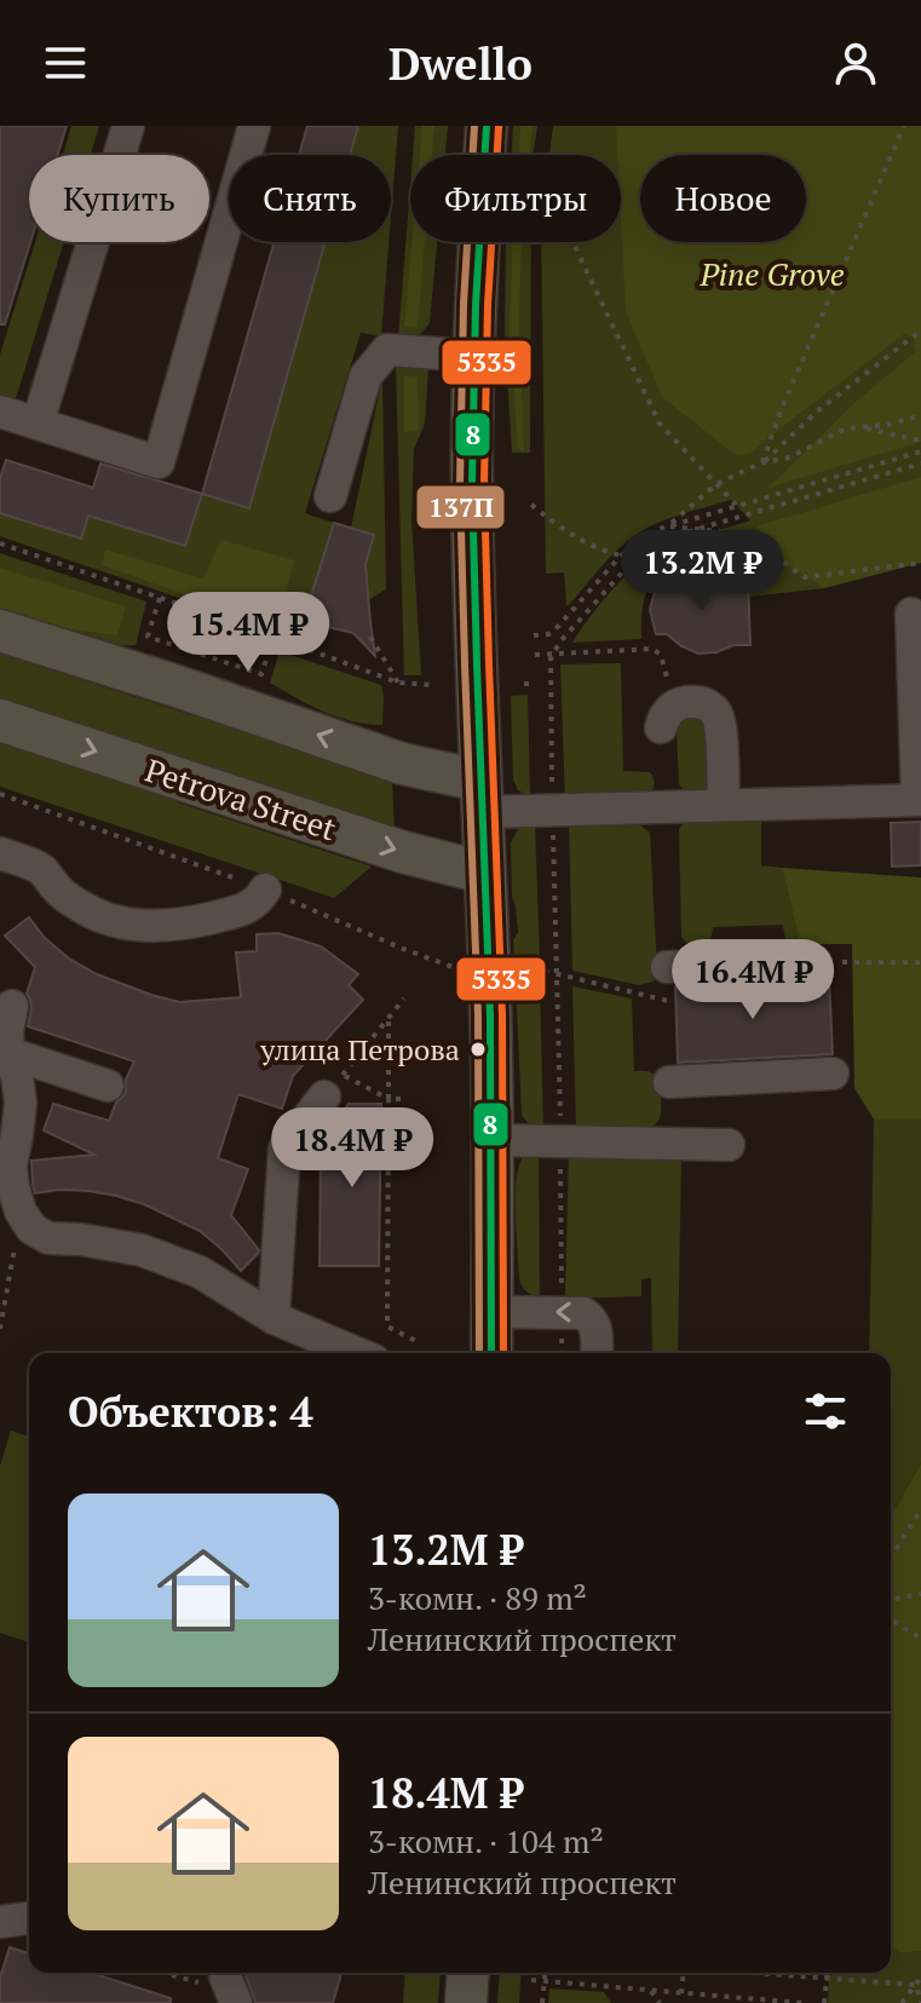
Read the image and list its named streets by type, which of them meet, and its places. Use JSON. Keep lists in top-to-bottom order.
{
  "streets": {
    "main road": ["Petrova Street"]
  },
  "parks": ["Pine Grove"],
  "places": ["улица Петрова"],
  "lines": ["transit line 8", "transit line 137П", "transit line 5335"],
  "page": {
    "header": "Dwello",
    "chip": [
      "Купить",
      "Снять",
      "Фильтры",
      "Новое"
    ],
    "price": [
      "13.2M ₽",
      "15.4M ₽",
      "16.4M ₽",
      "18.4M ₽"
    ],
    "heading": "Объектов: 4",
    "list": [
      {
        "name": "13.2M ₽",
        "note": "3-комн. · 89 m² · Ленинский проспект"
      },
      {
        "name": "18.4M ₽",
        "note": "3-комн. · 104 m² · Ленинский проспект"
      }
    ]
  }
}
